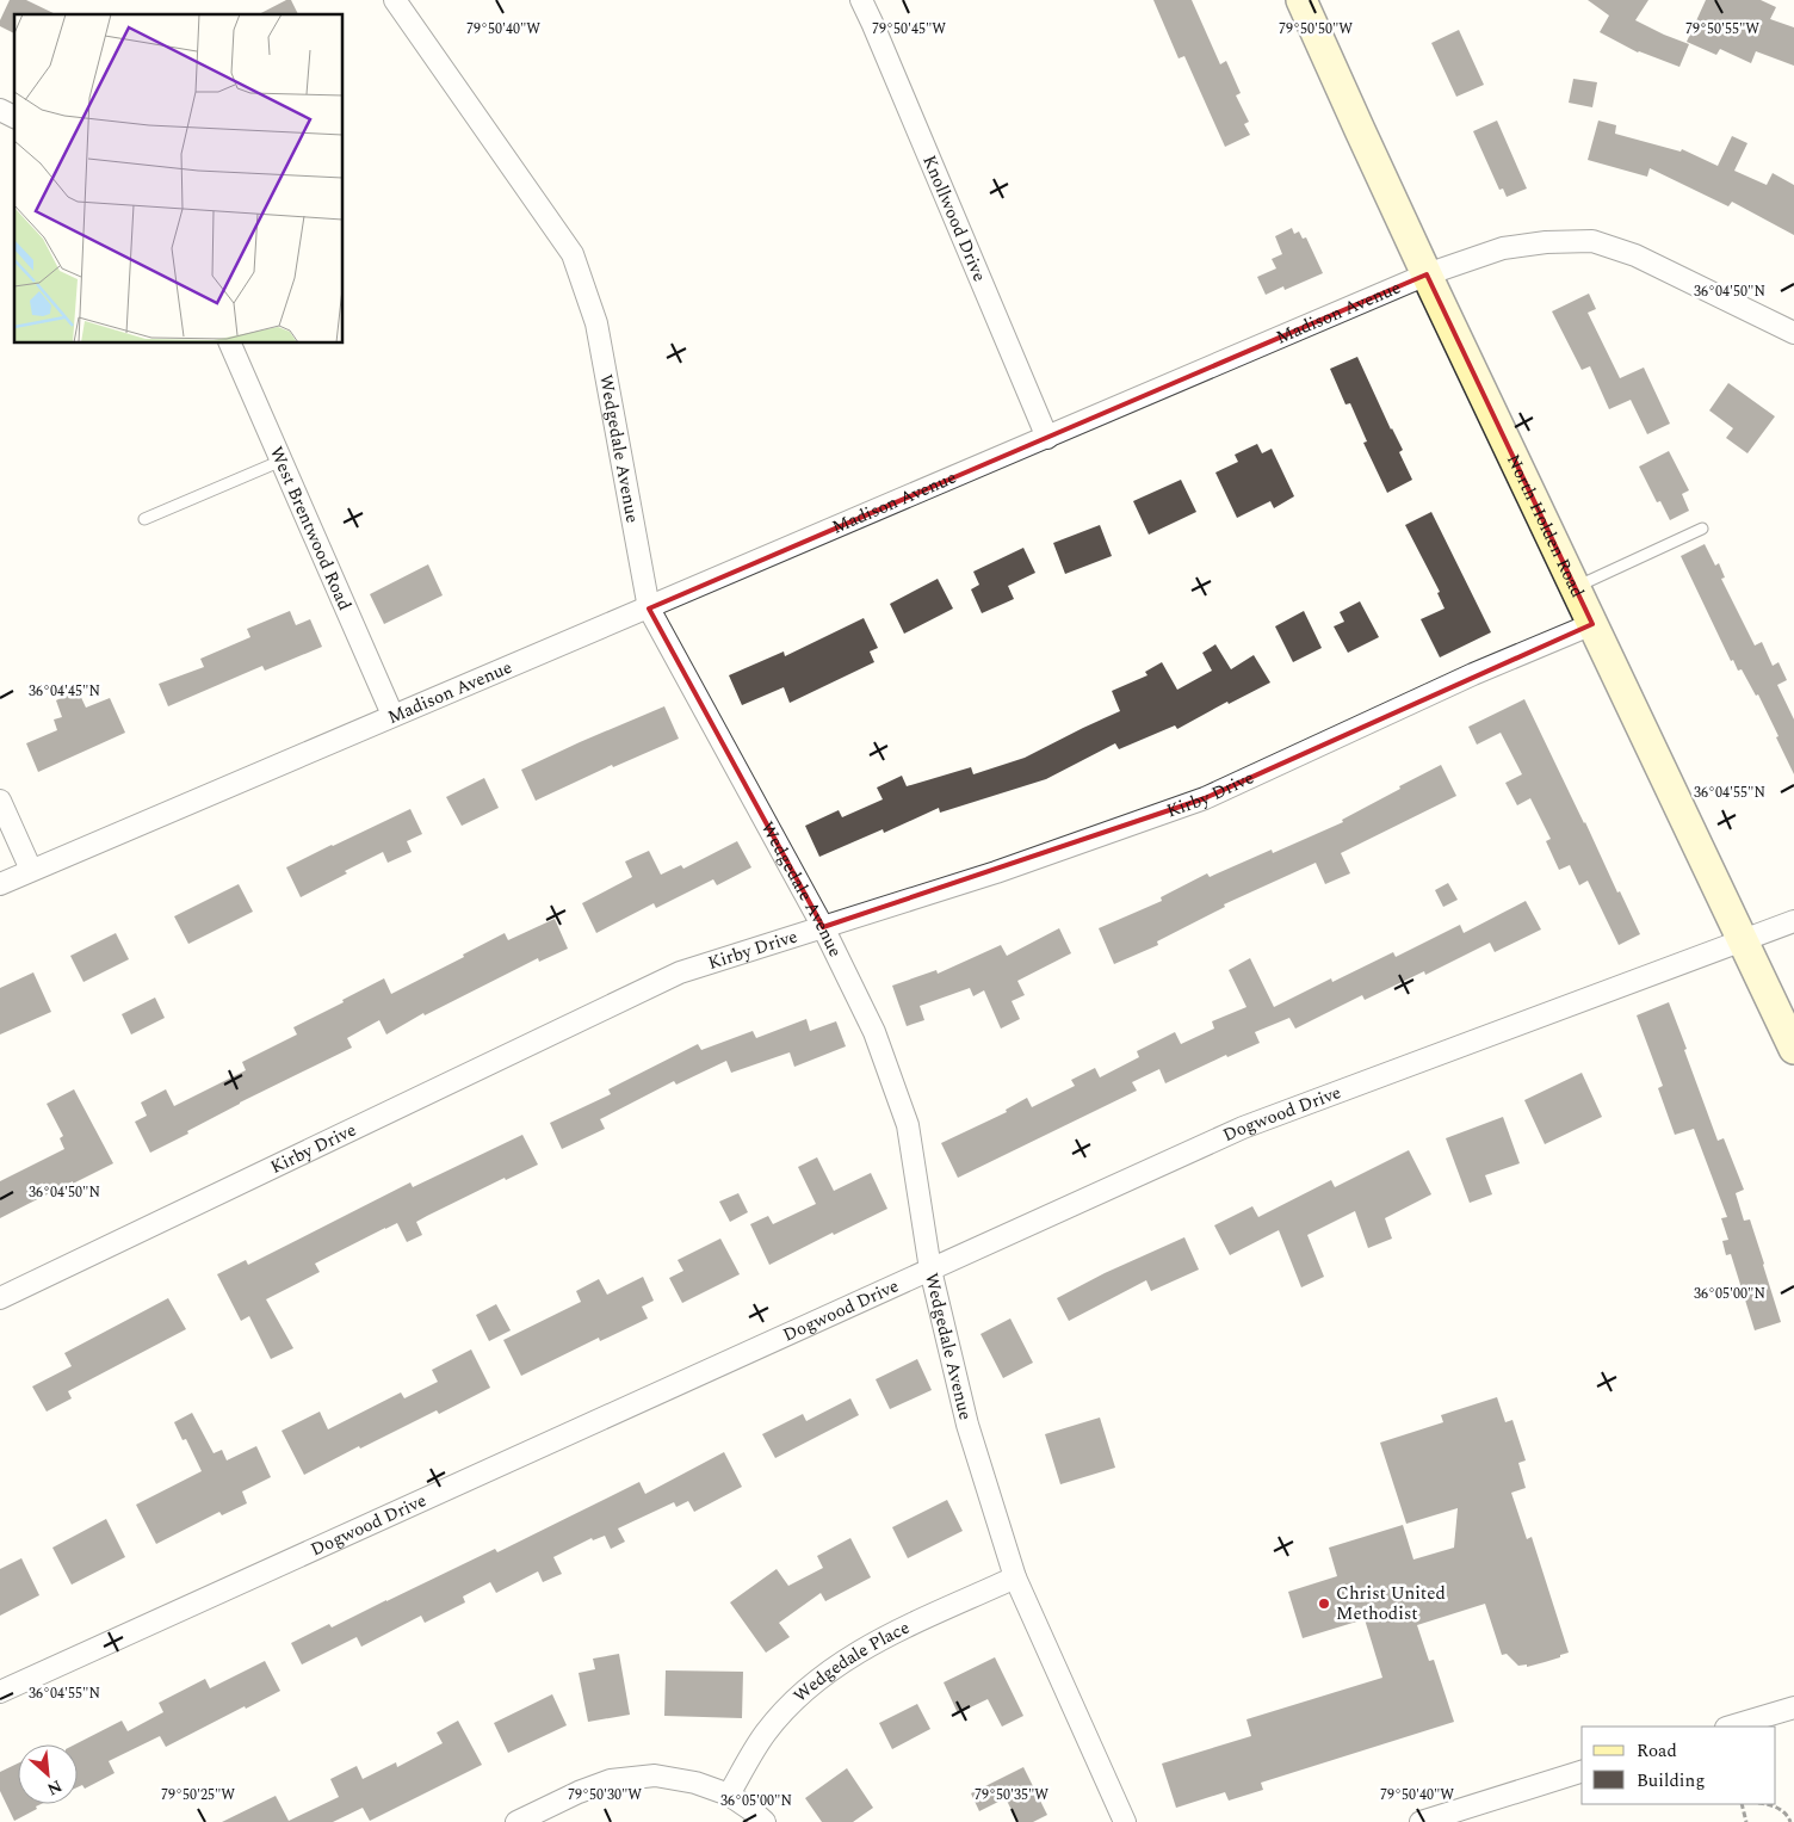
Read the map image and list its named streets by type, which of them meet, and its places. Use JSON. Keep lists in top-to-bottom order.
{
  "streets": {
    "main road": ["North Holden Road"],
    "street": [
      "Knollwood Drive",
      "Madison Avenue",
      "Wedgedale Avenue",
      "West Brentwood Road",
      "Kirby Drive",
      "Dogwood Drive",
      "Wedgedale Place"
    ]
  },
  "crossings": [
    ["Knollwood Drive", "Madison Avenue"],
    ["Madison Avenue", "Wedgedale Avenue"],
    ["Madison Avenue", "North Holden Road"],
    ["Madison Avenue", "West Brentwood Road"],
    ["Wedgedale Avenue", "Kirby Drive"],
    ["Wedgedale Avenue", "Dogwood Drive"],
    ["Wedgedale Avenue", "Wedgedale Place"],
    ["North Holden Road", "Kirby Drive"],
    ["North Holden Road", "Dogwood Drive"]
  ],
  "places": ["Christ United Methodist"],
  "legend": ["Road", "Building"],
  "north": "bottom right",
  "coordinates": [
    "79°50'40\"W",
    "79°50'45\"W",
    "79°50'50\"W",
    "79°50'55\"W",
    "36°04'50\"N",
    "36°04'45\"N",
    "36°04'55\"N",
    "36°05'00\"N",
    "79°50'25\"W",
    "79°50'30\"W",
    "79°50'35\"W"
  ]
}
